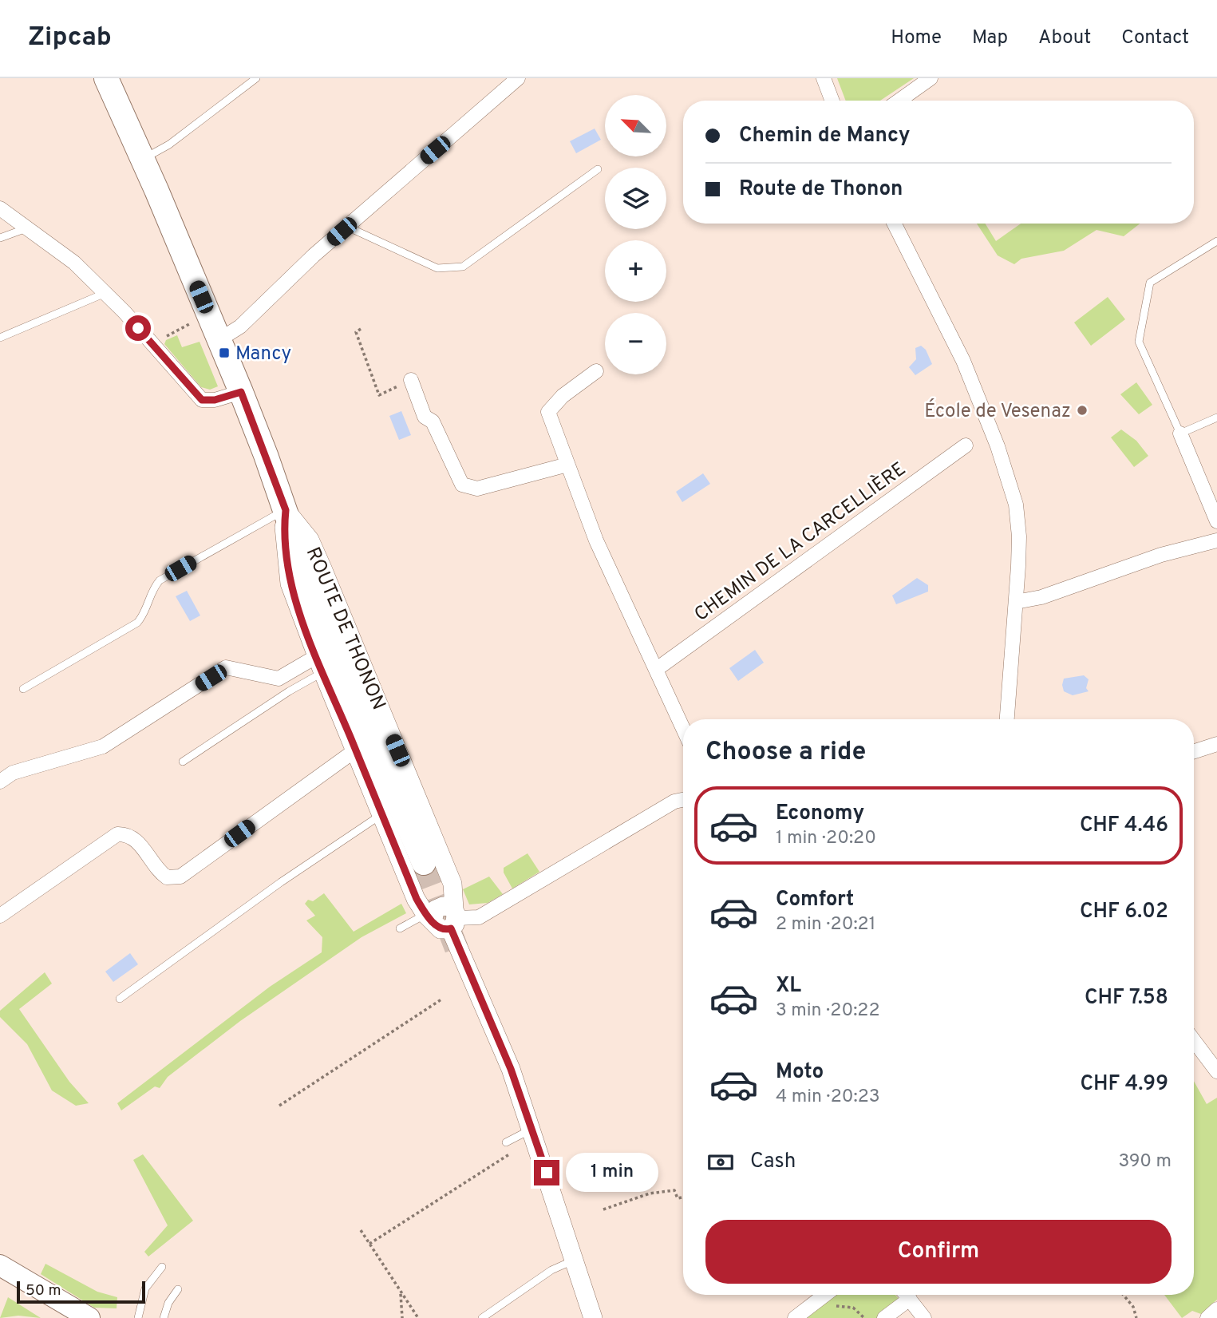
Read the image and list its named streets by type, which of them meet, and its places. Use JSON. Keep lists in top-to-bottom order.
{
  "streets": {
    "main road": ["ROUTE DE THONON"],
    "street": ["CHEMIN DE LA CARCELLIÈRE"]
  },
  "places": {
    "transit": ["Mancy"],
    "other": ["École de Vesenaz"]
  },
  "scale_bar": "50 m",
  "north": "top left",
  "page": {
    "header": "Zipcab",
    "nav": [
      "Home",
      "Map",
      "About",
      "Contact"
    ],
    "map_buttons": ["+", "−"],
    "banner": ["Chemin de Mancy", "Route de Thonon"],
    "heading": "Choose a ride",
    "list": [
      {
        "name": "Economy",
        "note": "1 min · 20:20",
        "value": "CHF 4.46"
      },
      {
        "name": "Comfort",
        "note": "2 min · 20:21",
        "value": "CHF 6.02"
      },
      {
        "name": "XL",
        "note": "3 min · 20:22",
        "value": "CHF 7.58"
      },
      {
        "name": "Moto",
        "note": "4 min · 20:23",
        "value": "CHF 4.99"
      }
    ],
    "pay": ["Cash", "390 m"],
    "bubble": "1 min",
    "buttons": "Confirm",
    "scale": "50 m"
  }
}
